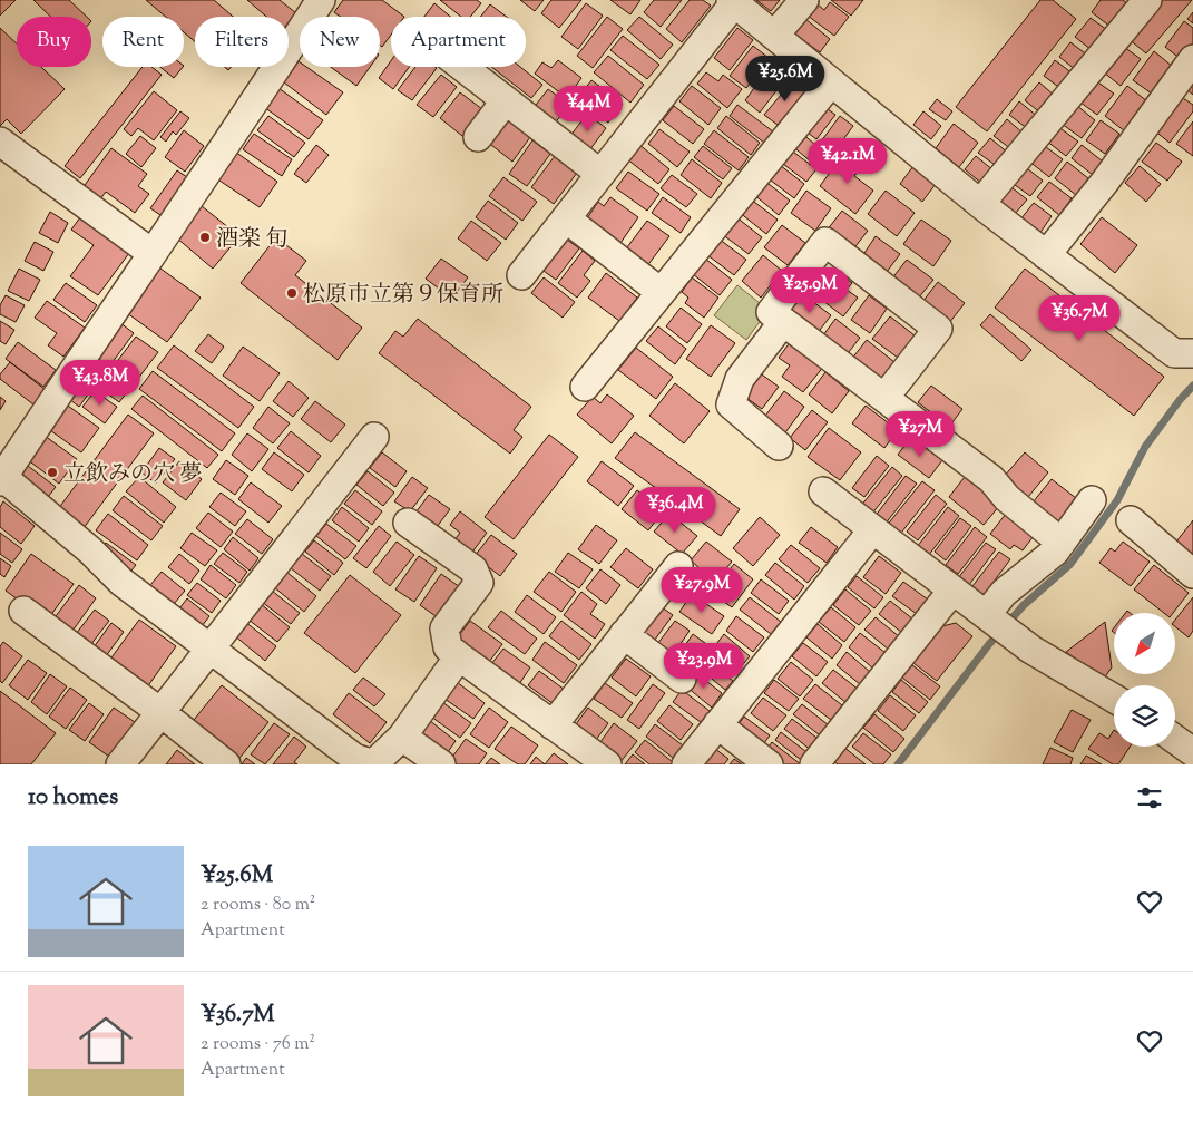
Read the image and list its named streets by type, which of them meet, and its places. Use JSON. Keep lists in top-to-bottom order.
{
  "places": ["酒楽 旬", "松原市立第９保育所", "立飲みの穴 夢"],
  "north": "bottom left",
  "page": {
    "chip": [
      "Buy",
      "Rent",
      "Filters",
      "New",
      "Apartment"
    ],
    "price": [
      "¥25.6M",
      "¥44M",
      "¥42.1M",
      "¥25.9M",
      "¥36.7M",
      "¥43.8M",
      "¥27M",
      "¥36.4M",
      "¥27.9M",
      "¥23.9M"
    ],
    "heading": "10 homes",
    "list": [
      {
        "name": "¥25.6M",
        "note": "2 rooms · 80 m² · Apartment"
      },
      {
        "name": "¥36.7M",
        "note": "2 rooms · 76 m² · Apartment"
      }
    ]
  }
}
